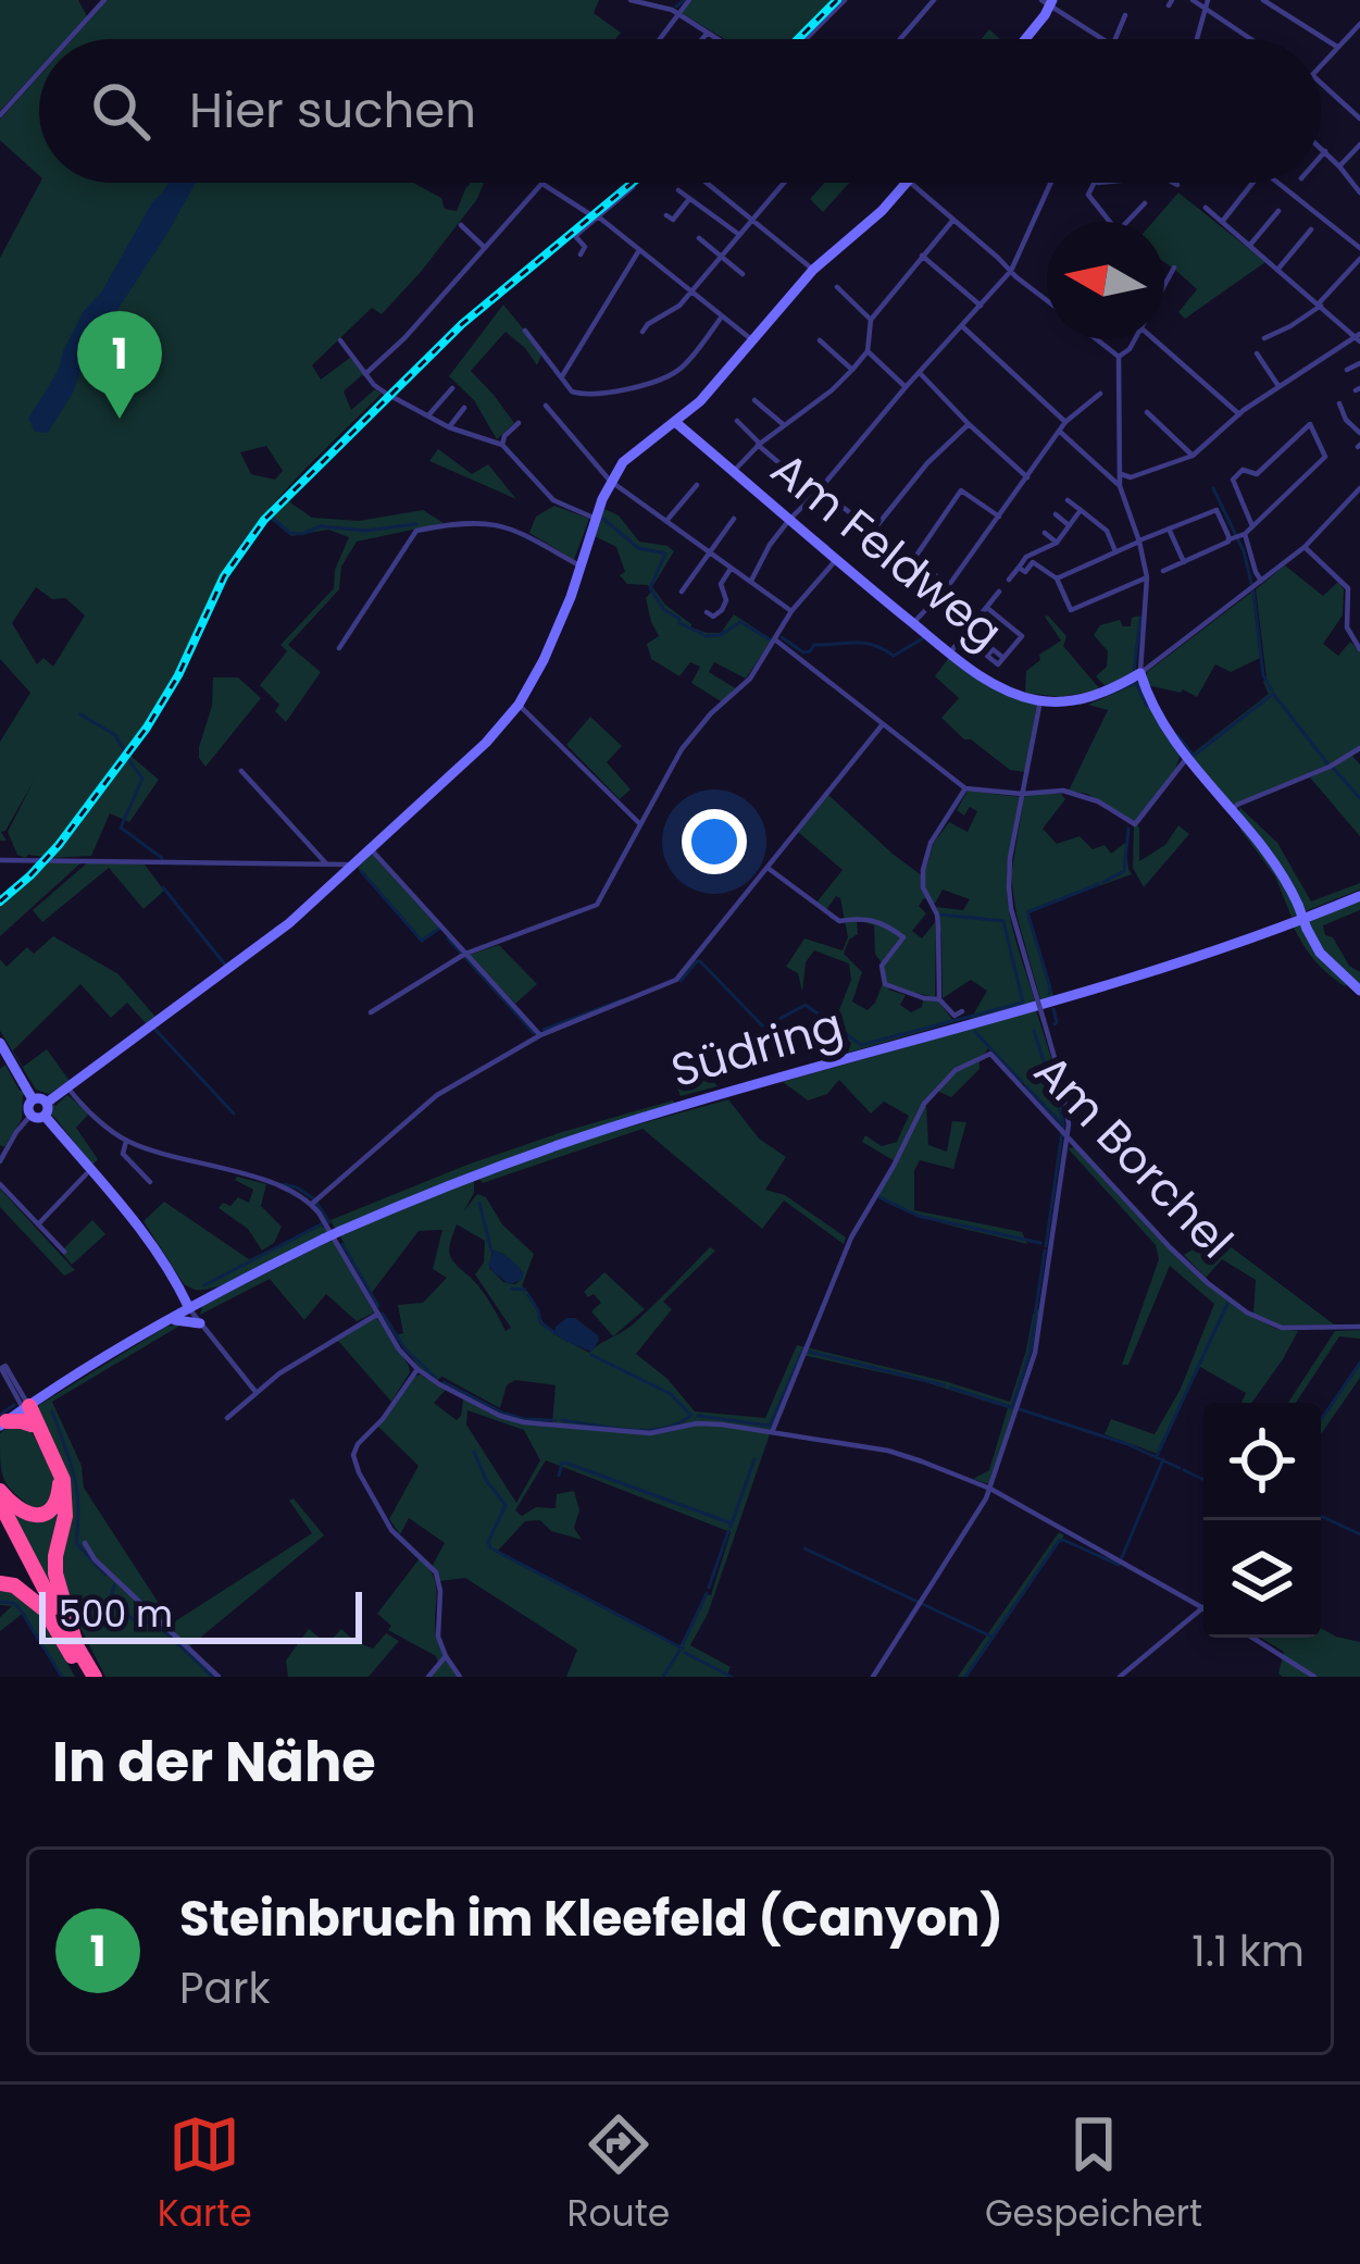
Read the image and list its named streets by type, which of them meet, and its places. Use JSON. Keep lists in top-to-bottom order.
{
  "streets": {
    "street": ["Am Feldweg", "Südring", "Am Borchel"]
  },
  "scale_bar": "500 m",
  "north": "left",
  "page": {
    "search": "Hier suchen",
    "pins": "1",
    "scale": "500 m",
    "heading": "In der Nähe",
    "list": [
      {
        "mark": "1",
        "name": "Steinbruch im Kleefeld (Canyon)",
        "note": "Park",
        "value": "1.1 km"
      }
    ],
    "nav": ["Karte", "Route", "Gespeichert"]
  }
}
